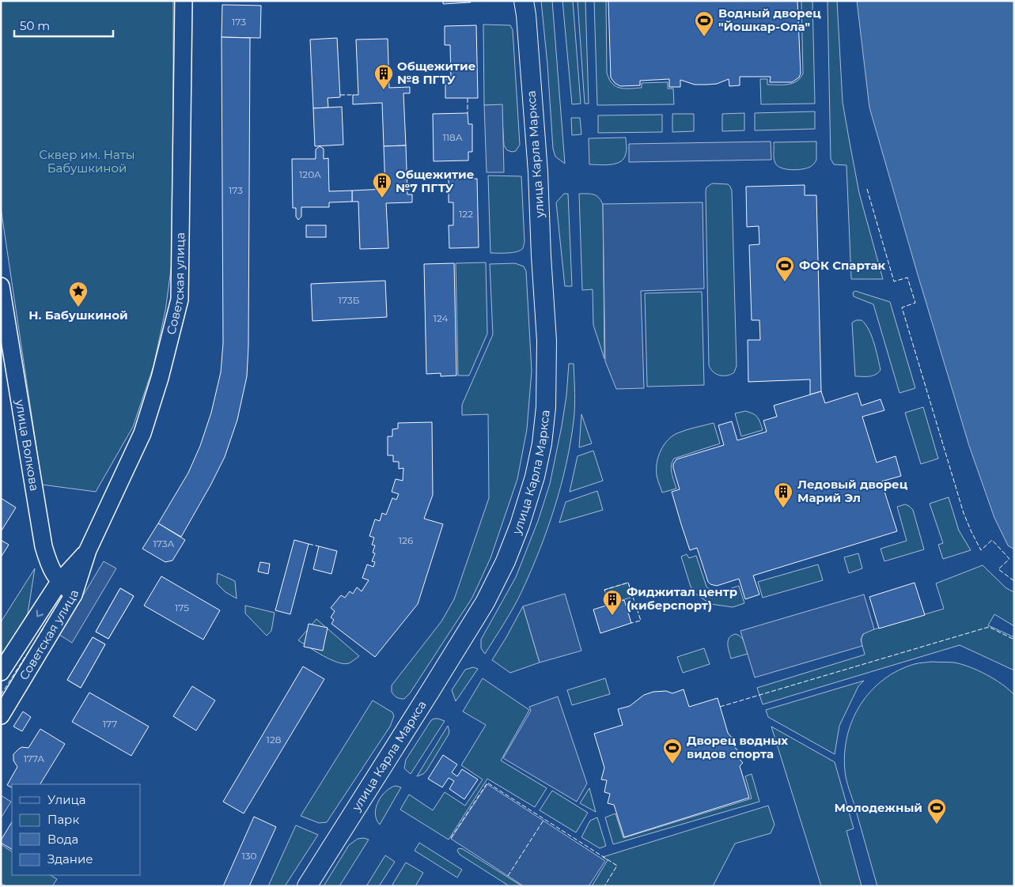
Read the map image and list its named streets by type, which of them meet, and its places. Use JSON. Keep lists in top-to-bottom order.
{
  "streets": {
    "main road": ["улица Карла Маркса"],
    "street": ["Советская улица", "улица Волкова"]
  },
  "crossings": [
    ["Советская улица", "улица Волкова"]
  ],
  "parks": ["Сквер им. Наты Бабушкиной"],
  "places": {
    "sports": [
      "Водный дворец \"Йошкар-Ола\"",
      "ФОК Спартак",
      "Дворец водных видов спорта",
      "Молодежный"
    ],
    "building": [
      "Общежитие №8 ПГТУ",
      "Общежитие №7 ПГТУ",
      "Ледовый дворец Марий Эл",
      "Фиджитал центр (киберспорт)"
    ],
    "place": ["Н. Бабушкиной"]
  },
  "house_numbers": [
    "173",
    "118А",
    "120А",
    "173",
    "122",
    "173Б",
    "124",
    "126",
    "173А",
    "175",
    "177",
    "128",
    "177А",
    "130"
  ],
  "legend": [
    "Улица",
    "Парк",
    "Вода",
    "Здание"
  ],
  "scale_bar": "50 m"
}
